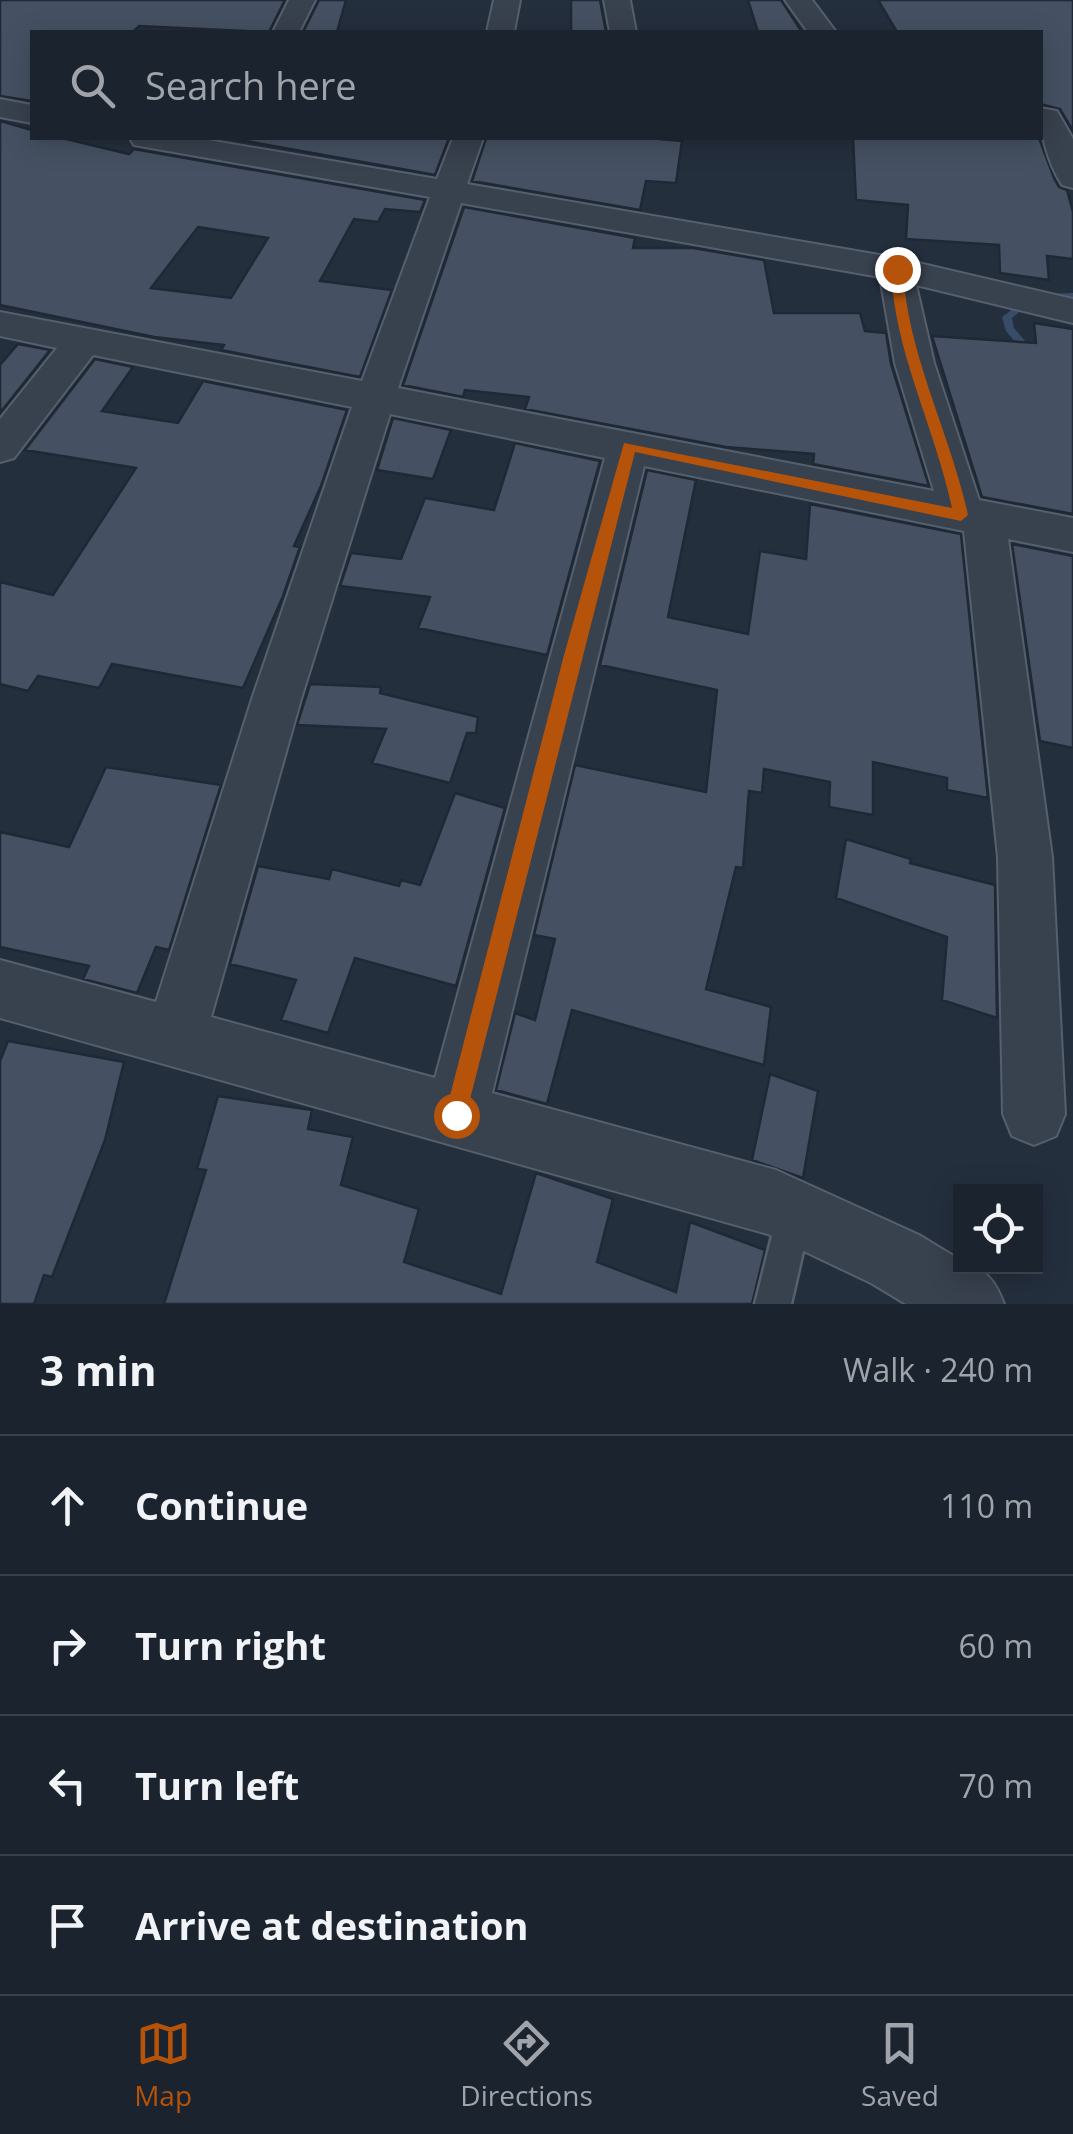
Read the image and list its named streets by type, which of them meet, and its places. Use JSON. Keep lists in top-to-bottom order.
{
  "page": {
    "search": "Search here",
    "heading": ["3 min", "Walk · 240 m"],
    "list": [
      ["Continue", "110 m"],
      ["Turn right", "60 m"],
      ["Turn left", "70 m"],
      "Arrive at destination"
    ],
    "nav": ["Map", "Directions", "Saved"]
  }
}
